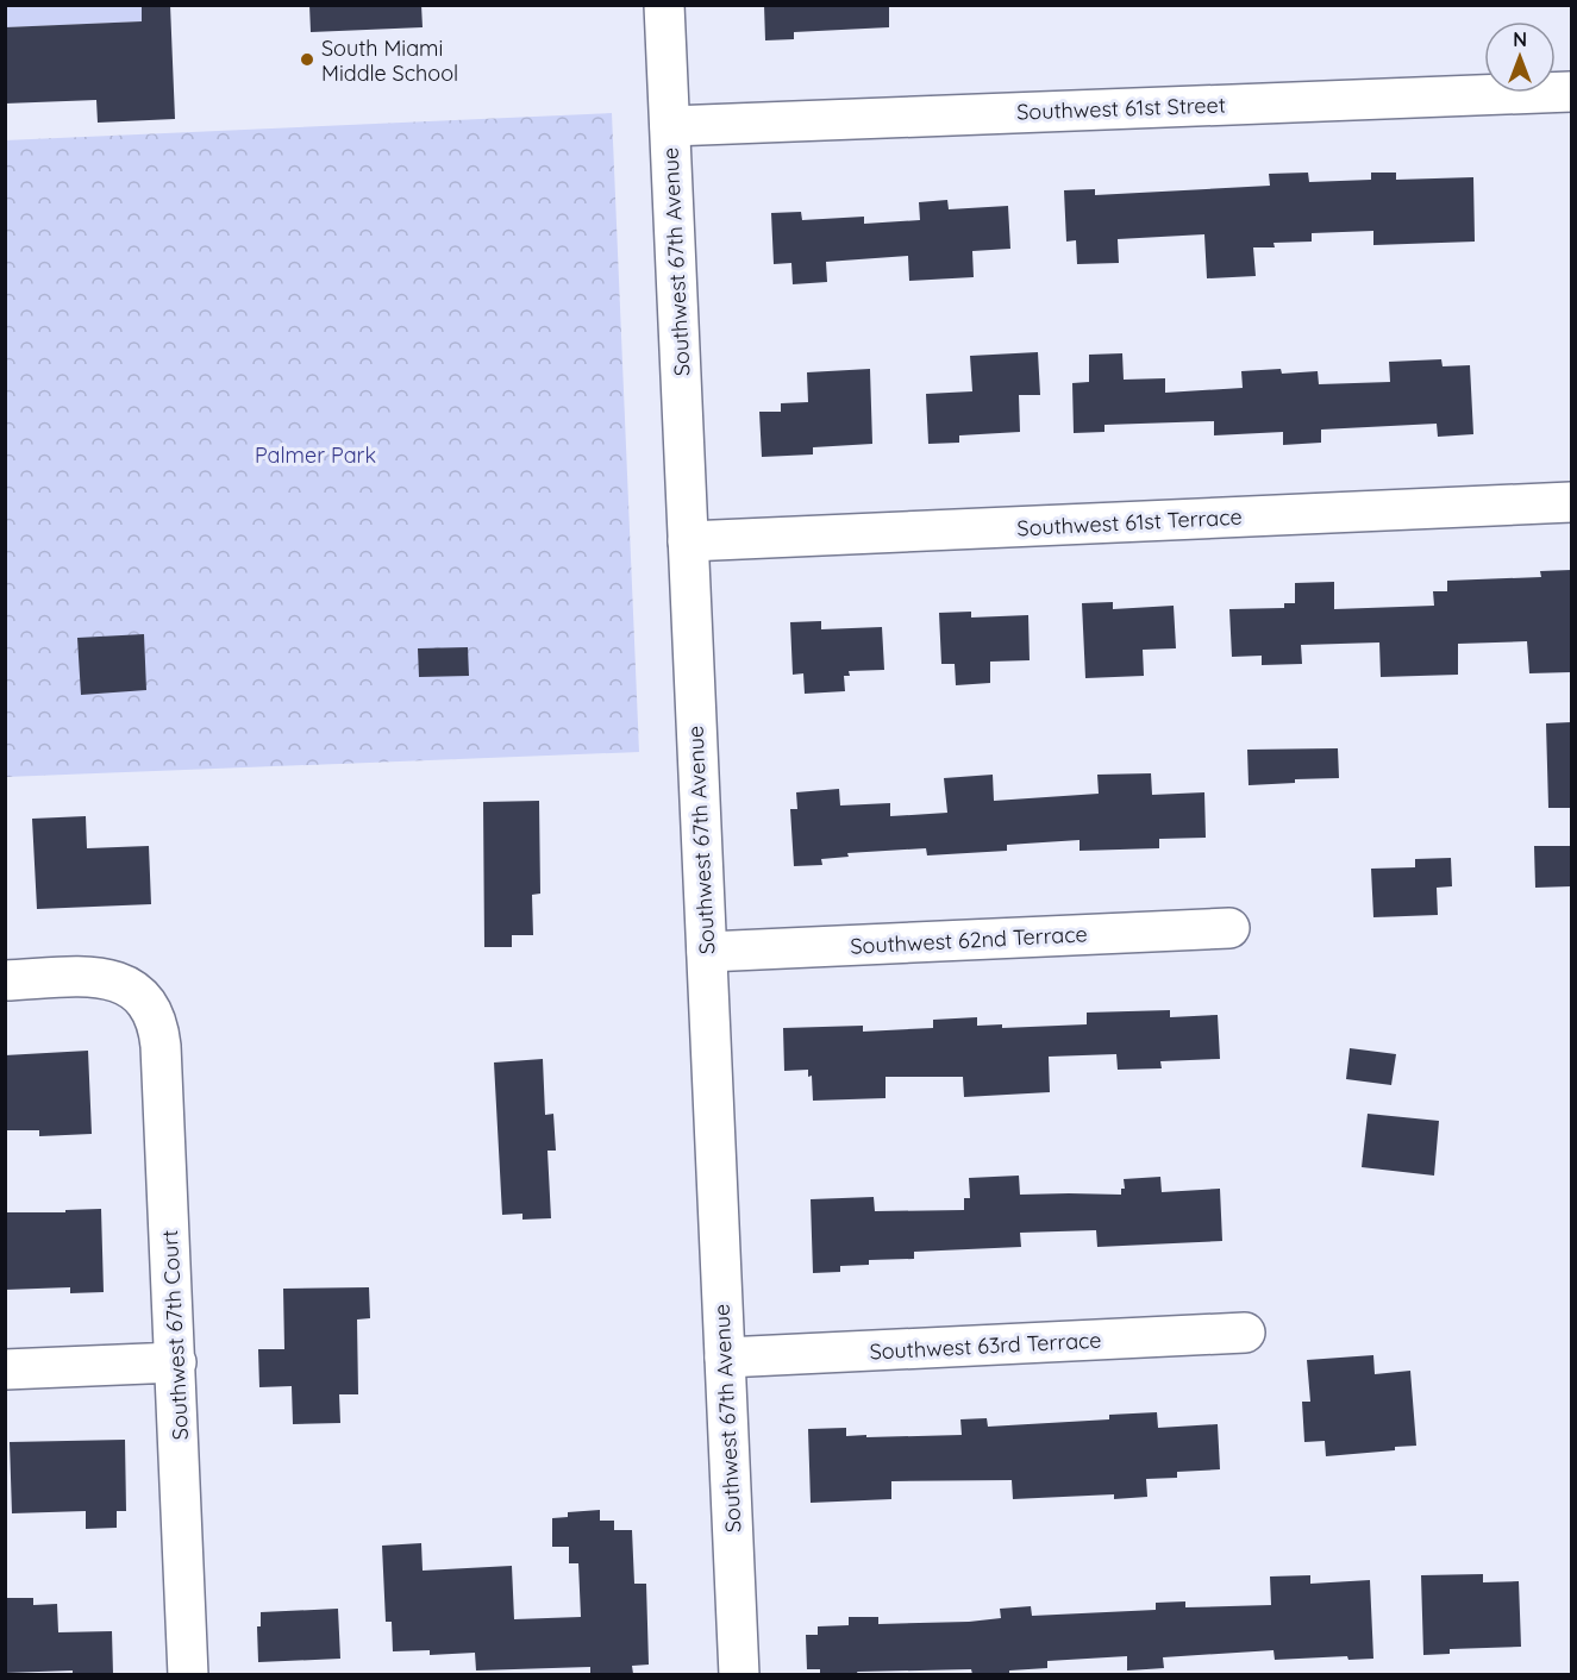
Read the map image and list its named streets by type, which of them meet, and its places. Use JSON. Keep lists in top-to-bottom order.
{
  "streets": {
    "street": [
      "Southwest 61st Street",
      "Southwest 67th Avenue",
      "Southwest 61st Terrace",
      "Southwest 62nd Terrace",
      "Southwest 67th Court",
      "Southwest 63rd Terrace"
    ]
  },
  "crossings": [
    ["Southwest 61st Street", "Southwest 67th Avenue"],
    ["Southwest 67th Avenue", "Southwest 61st Terrace"],
    ["Southwest 67th Avenue", "Southwest 62nd Terrace"],
    ["Southwest 67th Avenue", "Southwest 63rd Terrace"]
  ],
  "parks": ["Palmer Park"],
  "places": ["South Miami Middle School"],
  "north": "top"
}
